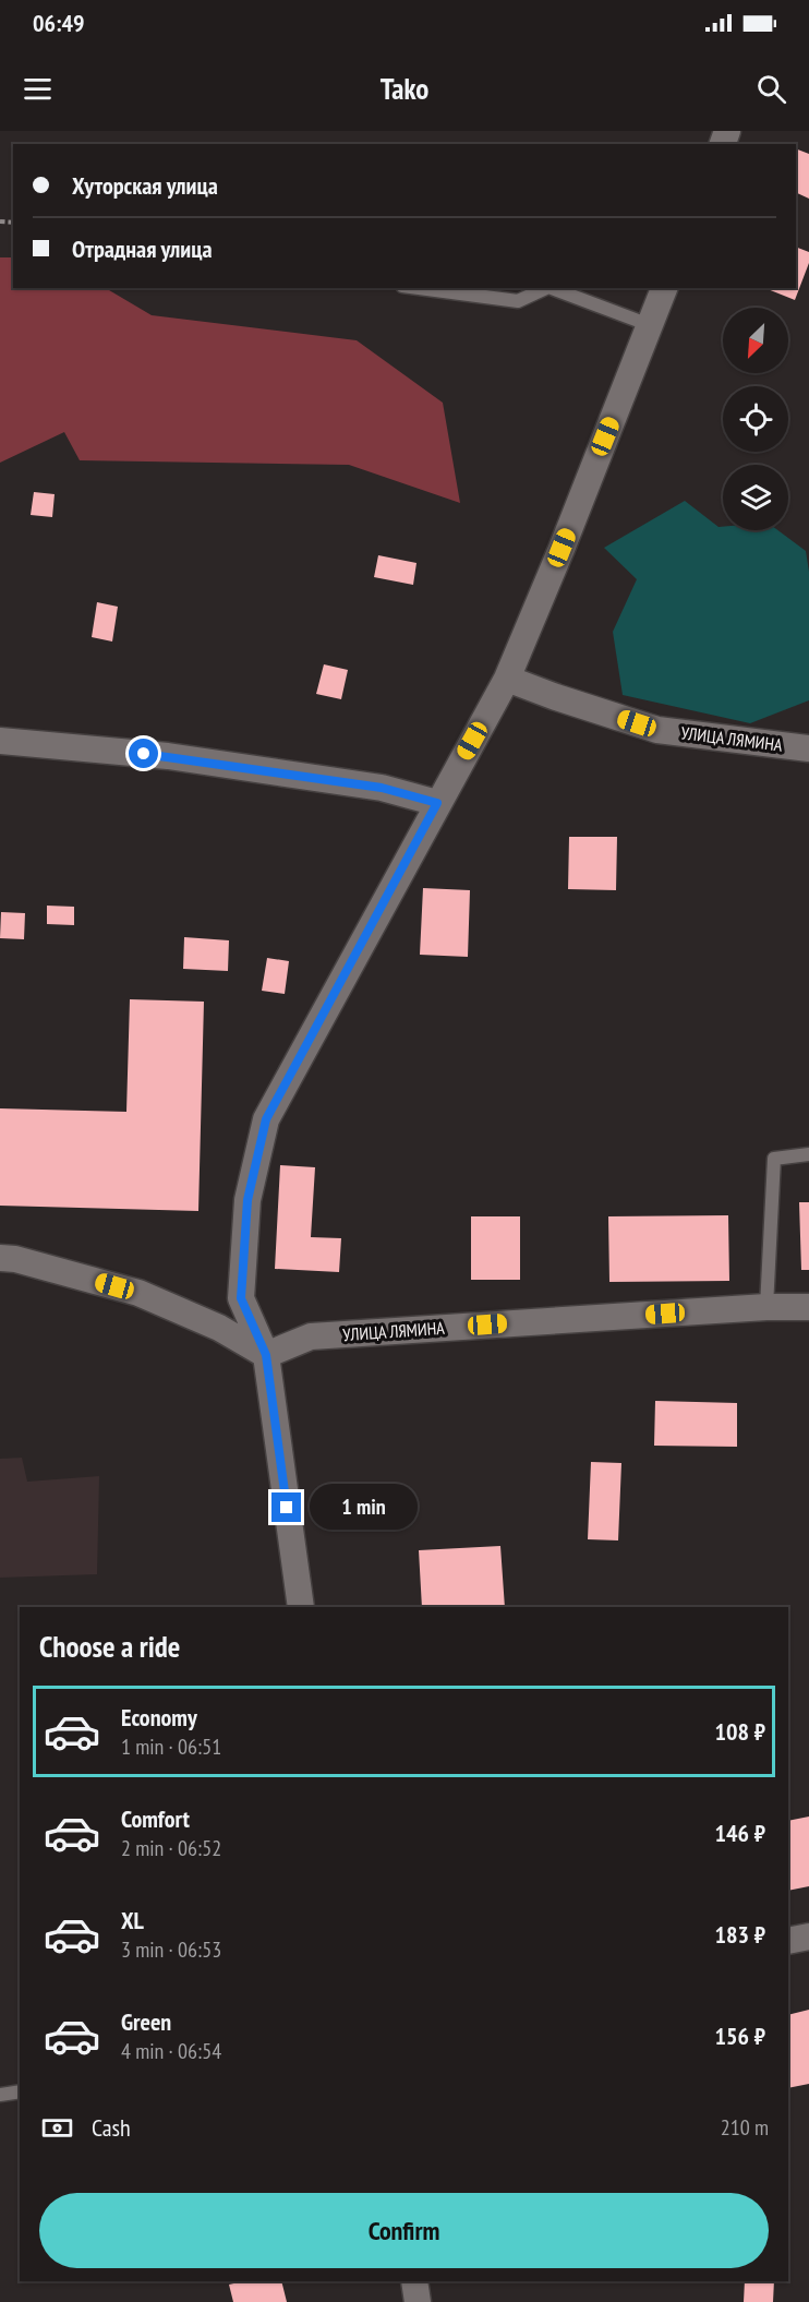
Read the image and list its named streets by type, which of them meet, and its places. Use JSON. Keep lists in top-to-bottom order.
{
  "streets": {
    "street": ["УЛИЦА ЛЯМИНА"]
  },
  "north": "bottom left",
  "page": {
    "status": "06:49",
    "header": "Tako",
    "banner": ["Хуторская улица", "Отрадная улица"],
    "bubble": "1 min",
    "heading": "Choose a ride",
    "list": [
      {
        "name": "Economy",
        "note": "1 min · 06:51",
        "value": "108 ₽"
      },
      {
        "name": "Comfort",
        "note": "2 min · 06:52",
        "value": "146 ₽"
      },
      {
        "name": "XL",
        "note": "3 min · 06:53",
        "value": "183 ₽"
      },
      {
        "name": "Green",
        "note": "4 min · 06:54",
        "value": "156 ₽"
      }
    ],
    "pay": ["Cash", "210 m"],
    "buttons": "Confirm"
  }
}
